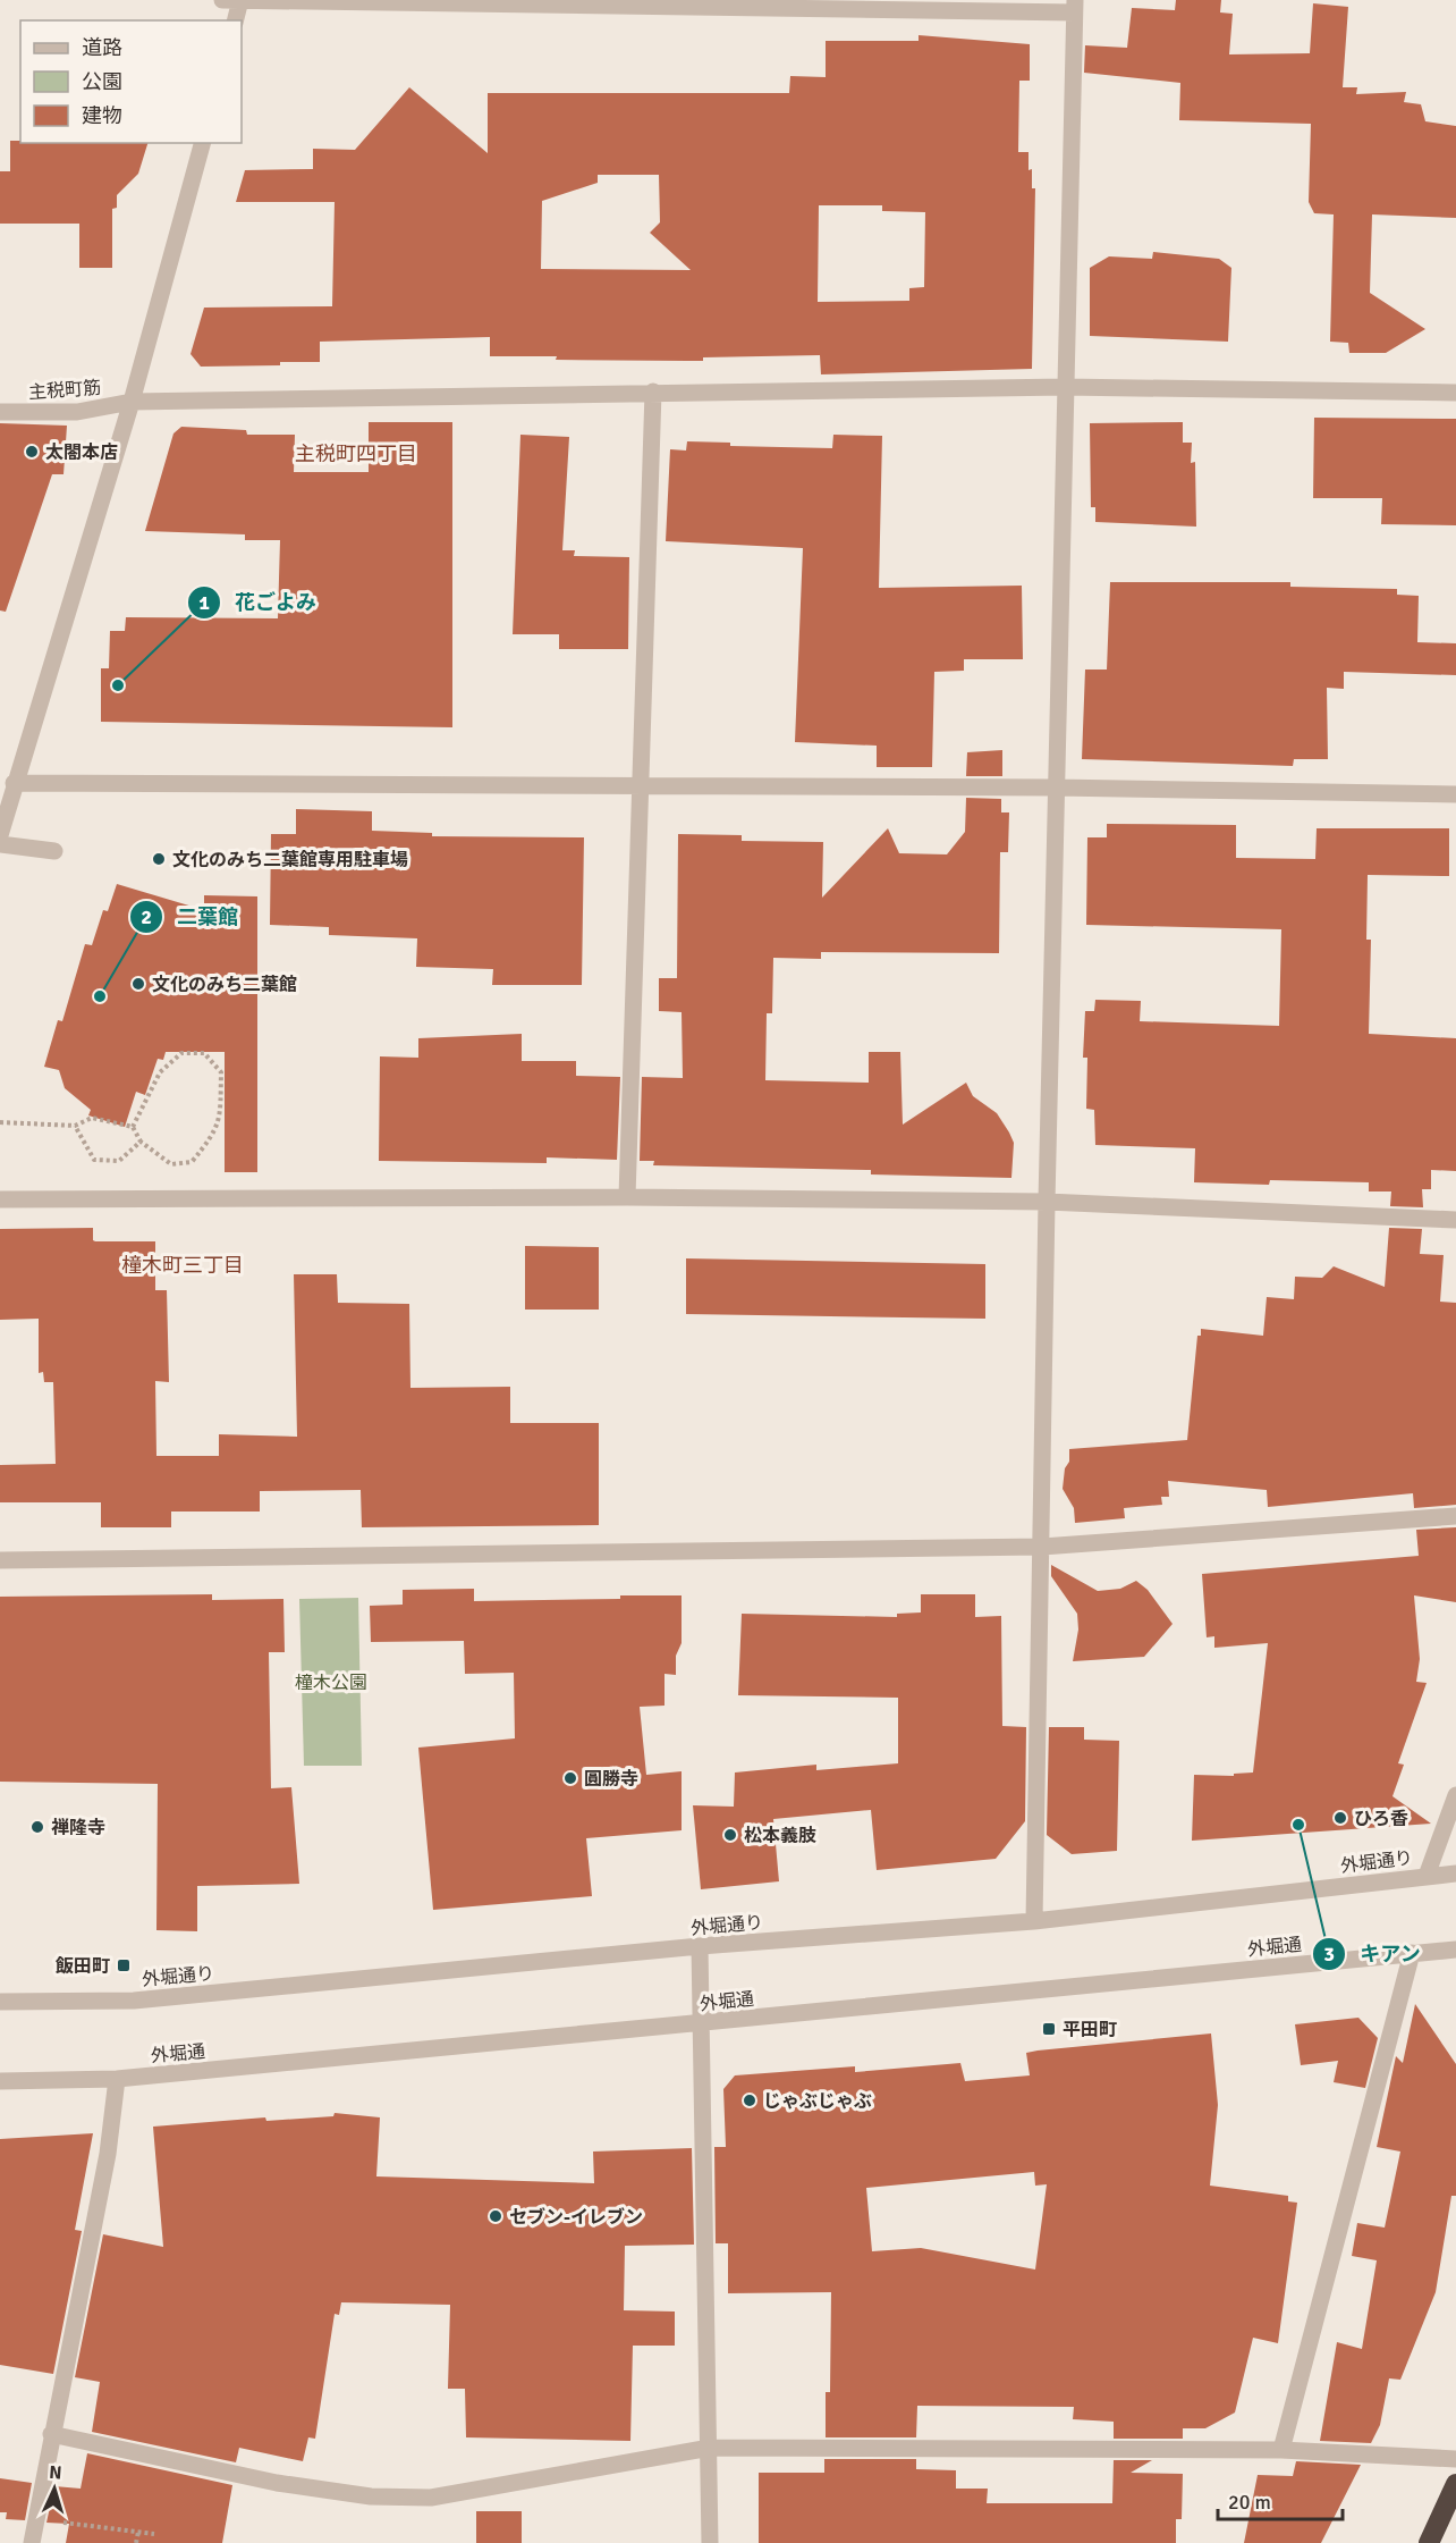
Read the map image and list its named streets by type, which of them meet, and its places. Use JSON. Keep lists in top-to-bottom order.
{
  "streets": {
    "street": ["主税町筋", "外堀通り", "外堀通"]
  },
  "districts": ["主税町四丁目", "橦木町三丁目"],
  "parks": ["橦木公園"],
  "places": {
    "other": [
      "太閤本店",
      "花ごよみ",
      "文化のみち二葉館専用駐車場",
      "文化のみち二葉館",
      "二葉館",
      "圓勝寺",
      "ひろ香",
      "キアン",
      "禅隆寺",
      "松本義肢",
      "じゃぶじゃぶ",
      "セブン-イレブン"
    ],
    "transit": ["飯田町", "平田町"]
  },
  "legend": ["道路", "公園", "建物"],
  "scale_bar": "20 m",
  "north": "top"
}
